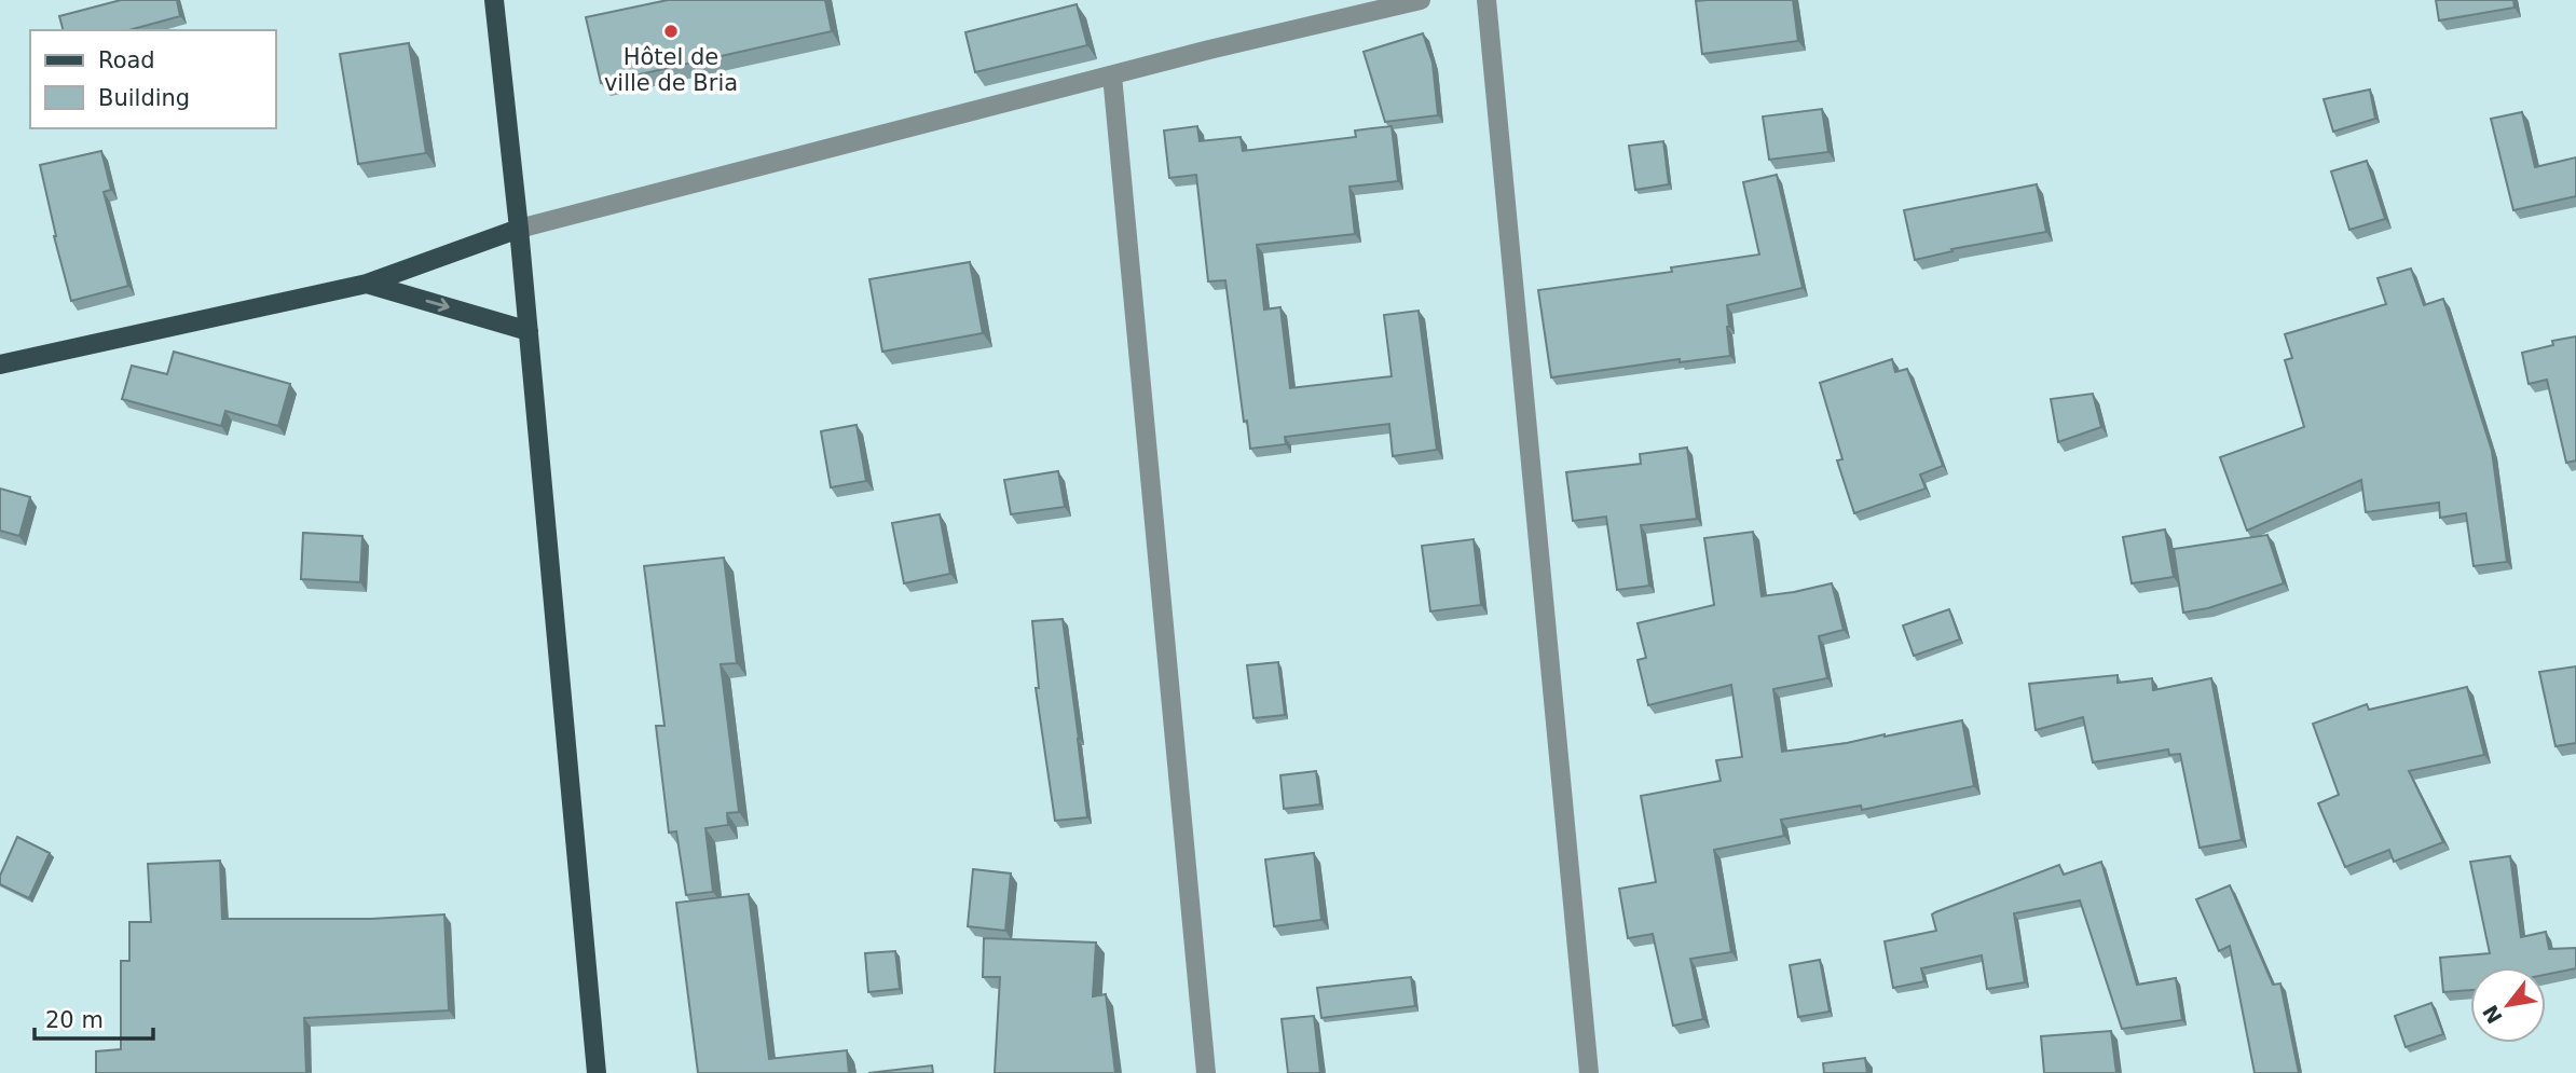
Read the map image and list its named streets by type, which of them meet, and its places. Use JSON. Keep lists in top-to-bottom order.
{
  "places": ["Hôtel de ville de Bria"],
  "legend": ["Road", "Building"],
  "scale_bar": "20 m",
  "north": "bottom left"
}
